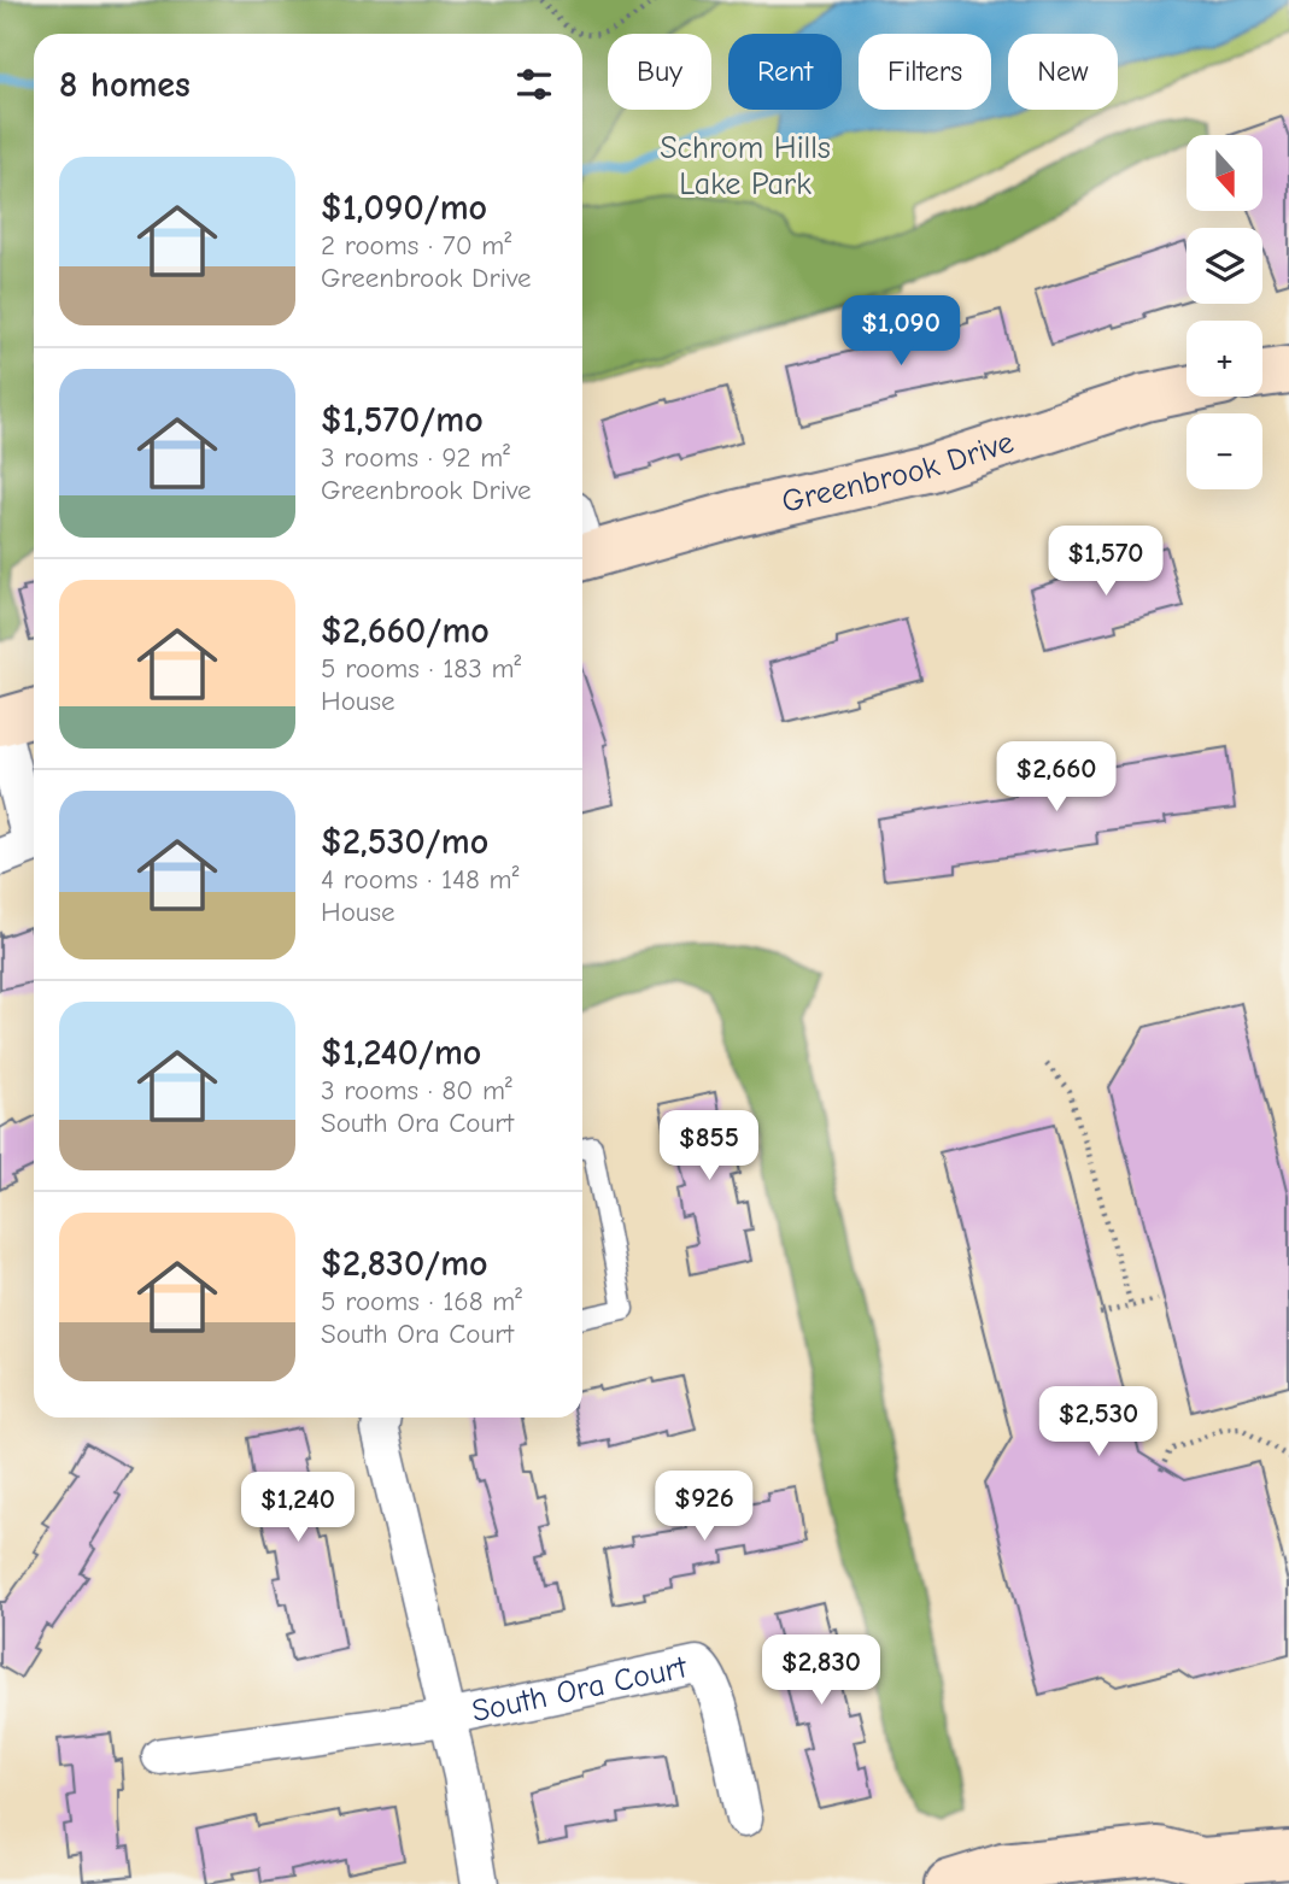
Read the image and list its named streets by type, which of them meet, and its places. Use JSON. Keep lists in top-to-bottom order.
{
  "streets": {
    "street": ["Greenbrook Drive", "South Ora Court"]
  },
  "parks": ["Schrom Hills Lake Park"],
  "north": "bottom",
  "page": {
    "chip": [
      "Buy",
      "Rent",
      "Filters",
      "New"
    ],
    "heading": "8 homes",
    "map_buttons": ["+", "−"],
    "list": [
      {
        "name": "$1,090/mo",
        "note": "2 rooms · 70 m² · Greenbrook Drive"
      },
      {
        "name": "$1,570/mo",
        "note": "3 rooms · 92 m² · Greenbrook Drive"
      },
      {
        "name": "$2,660/mo",
        "note": "5 rooms · 183 m² · House"
      },
      {
        "name": "$2,530/mo",
        "note": "4 rooms · 148 m² · House"
      },
      {
        "name": "$1,240/mo",
        "note": "3 rooms · 80 m² · South Ora Court"
      },
      {
        "name": "$2,830/mo",
        "note": "5 rooms · 168 m² · South Ora Court"
      }
    ],
    "price": [
      "$1,090",
      "$1,570",
      "$2,660",
      "$855",
      "$2,530",
      "$926",
      "$1,240",
      "$2,830"
    ]
  }
}
